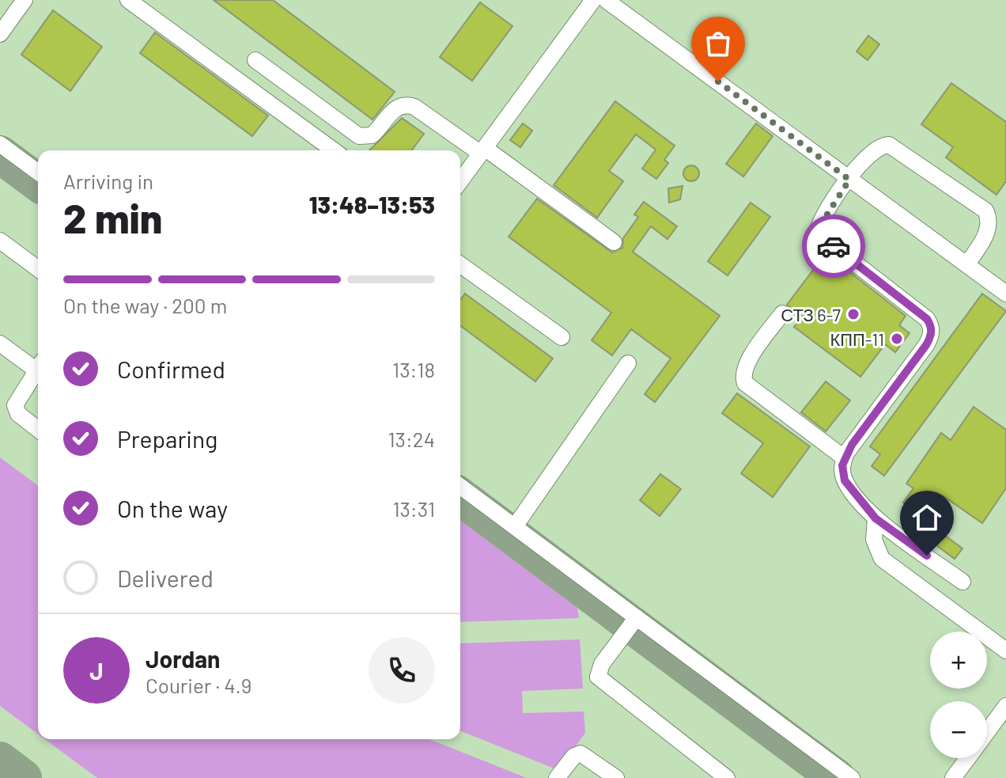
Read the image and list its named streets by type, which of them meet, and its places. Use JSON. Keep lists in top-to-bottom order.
{
  "places": ["СТЗ 6-7", "КПП-11"],
  "page": {
    "heading": ["2 min", "Arriving in", "13:48–13:53"],
    "panel": ["Jordan", "Courier · 4.9"],
    "bar": "On the way · 200 m",
    "list": [
      ["Confirmed", "13:18"],
      ["Preparing", "13:24"],
      ["On the way", "13:31"],
      "Delivered"
    ],
    "map_buttons": ["+", "−"],
    "round": "J"
  }
}
